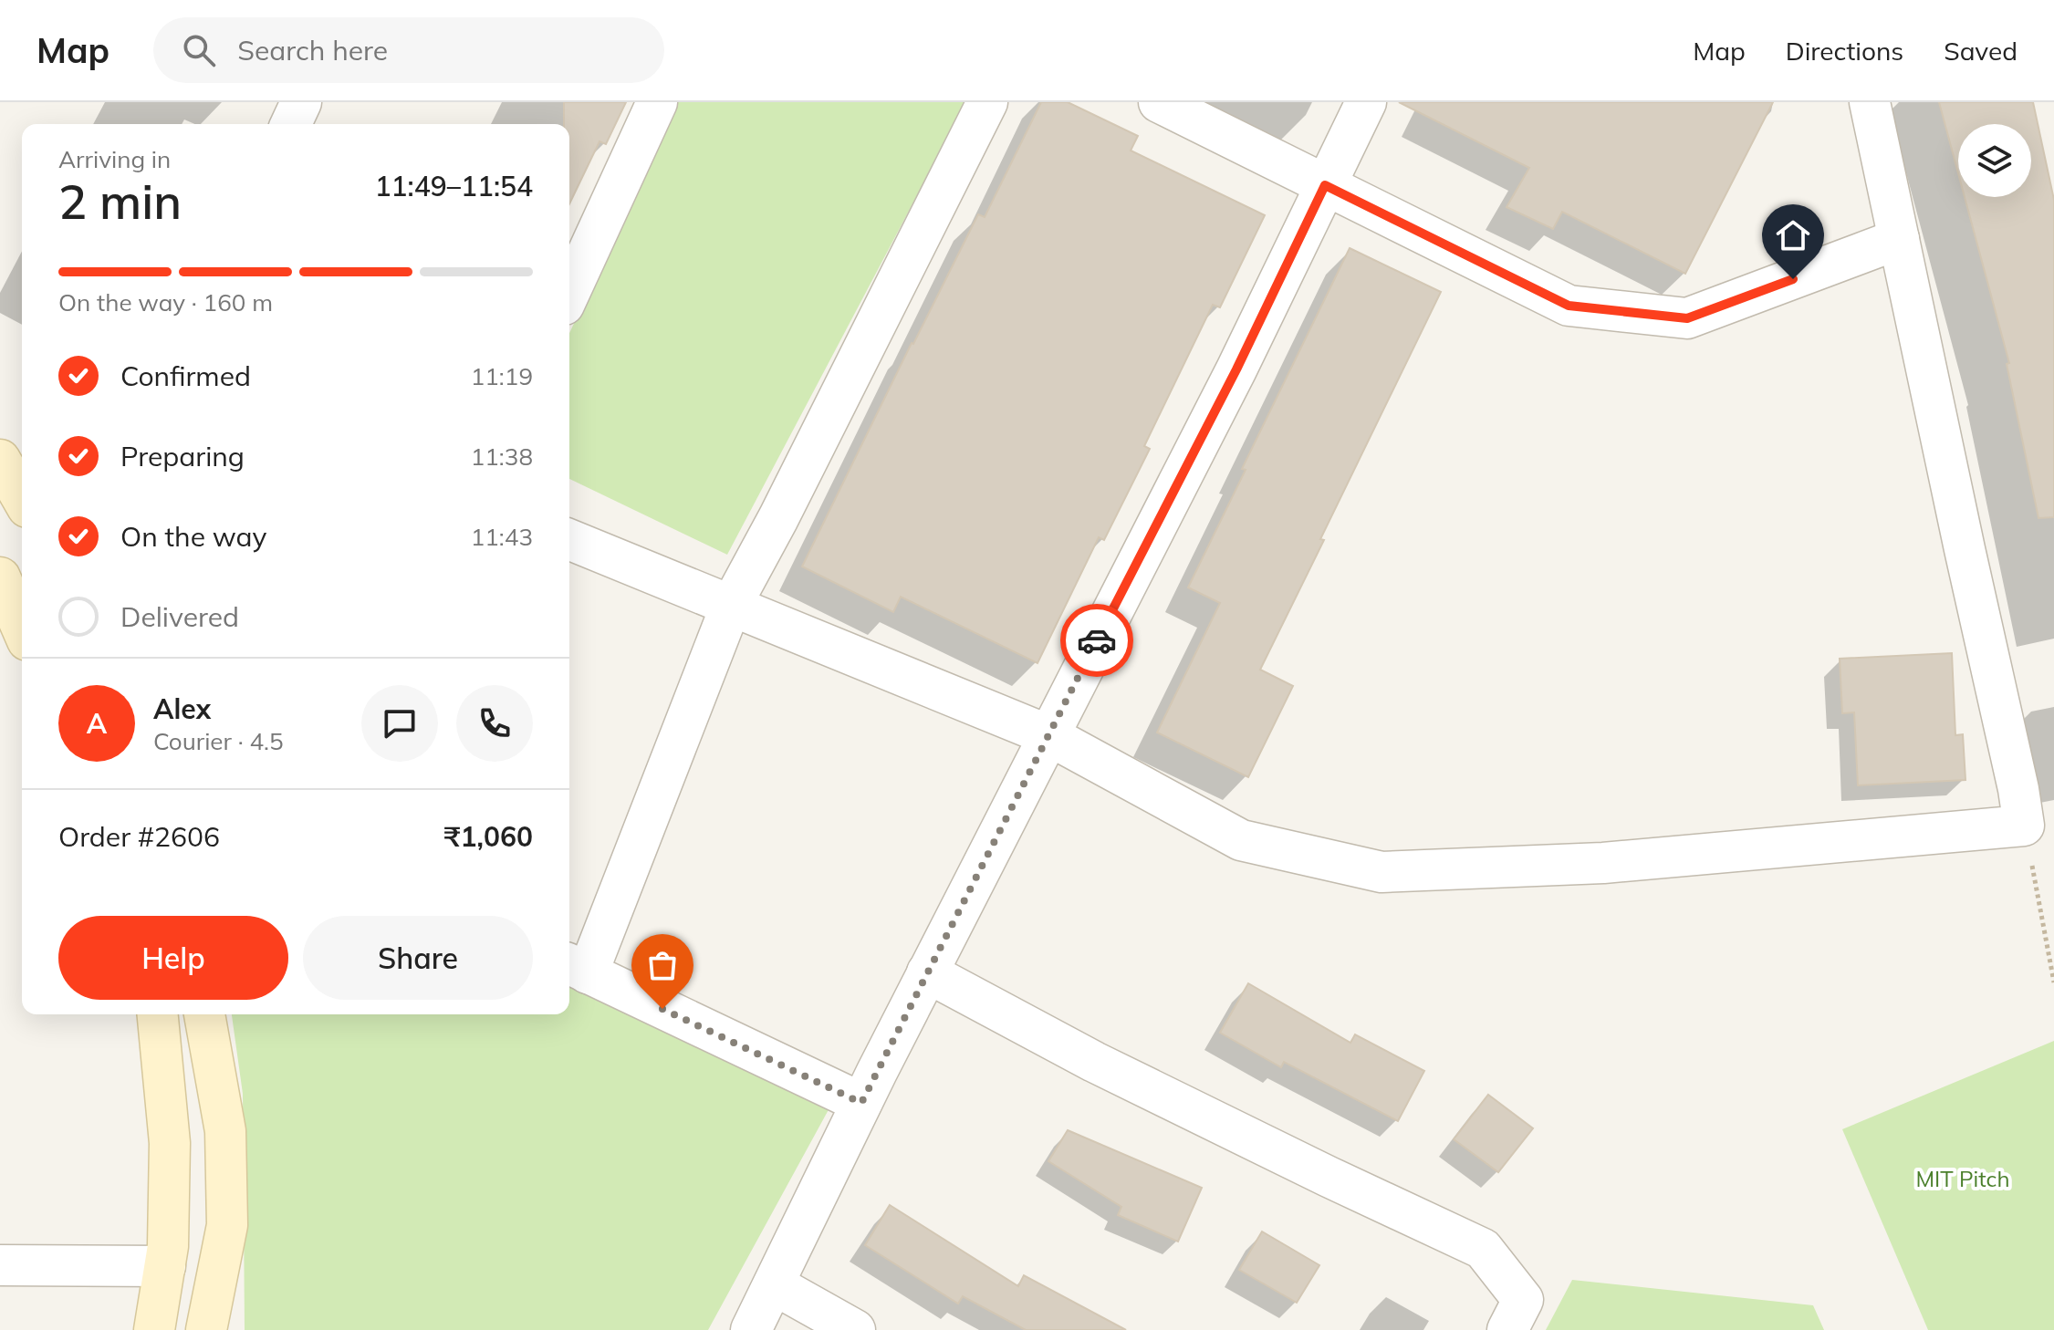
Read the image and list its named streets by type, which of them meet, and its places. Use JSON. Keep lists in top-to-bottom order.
{
  "parks": ["MIT Pitch"],
  "page": {
    "header": "Map",
    "search": "Search here",
    "nav": ["Map", "Directions", "Saved"],
    "heading": ["2 min", "Arriving in", "11:49–11:54"],
    "panel": [
      "Alex",
      "Courier · 4.5",
      "Order #2606",
      "₹1,060"
    ],
    "bar": "On the way · 160 m",
    "list": [
      ["Confirmed", "11:19"],
      ["Preparing", "11:38"],
      ["On the way", "11:43"],
      "Delivered"
    ],
    "round": "A",
    "buttons": ["Help", "Share"]
  }
}
